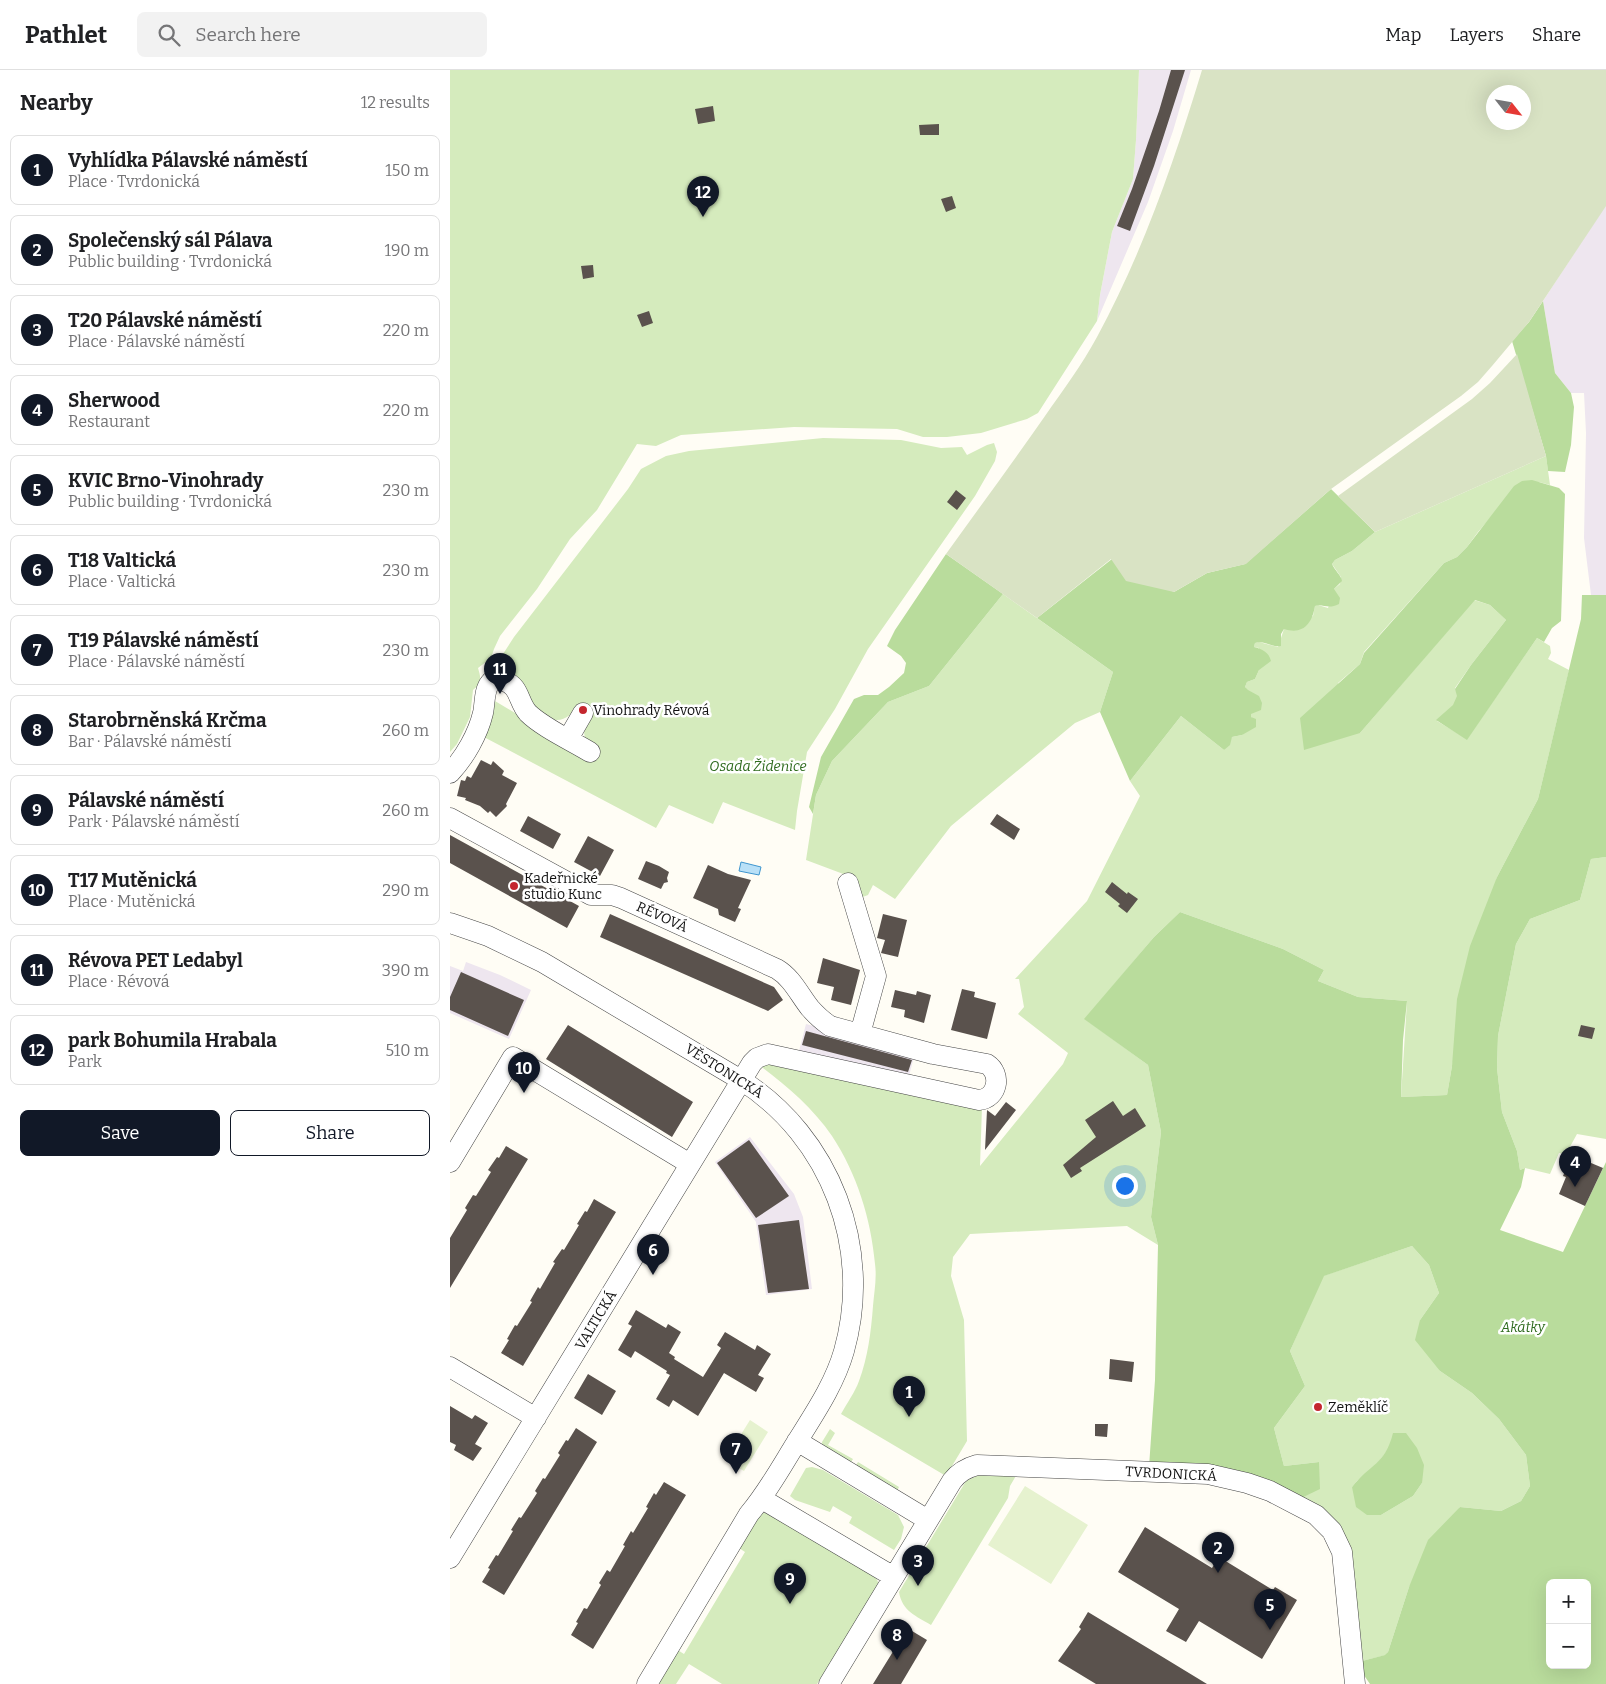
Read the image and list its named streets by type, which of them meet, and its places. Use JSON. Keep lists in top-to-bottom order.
{
  "streets": {
    "street": [
      "RÉVOVÁ",
      "VĚSTONICKÁ",
      "VALTICKÁ",
      "TVRDONICKÁ"
    ]
  },
  "crossings": [
    ["RÉVOVÁ", "VĚSTONICKÁ"],
    ["RÉVOVÁ", "VALTICKÁ"],
    ["VĚSTONICKÁ", "VALTICKÁ"]
  ],
  "parks": ["Osada Židenice", "Akátky"],
  "places": ["Vinohrady Révová", "Kadeřnické studio Kunc", "Zeměklíč"],
  "north": "bottom right",
  "page": {
    "header": "Pathlet",
    "search": "Search here",
    "nav": ["Map", "Layers", "Share"],
    "heading": ["Nearby", "12 results"],
    "list": [
      {
        "mark": "1",
        "name": "Vyhlídka Pálavské náměstí",
        "note": "Place · Tvrdonická",
        "value": "150 m"
      },
      {
        "mark": "2",
        "name": "Společenský sál Pálava",
        "note": "Public building · Tvrdonická",
        "value": "190 m"
      },
      {
        "mark": "3",
        "name": "T20 Pálavské náměstí",
        "note": "Place · Pálavské náměstí",
        "value": "220 m"
      },
      {
        "mark": "4",
        "name": "Sherwood",
        "note": "Restaurant",
        "value": "220 m"
      },
      {
        "mark": "5",
        "name": "KVIC Brno-Vinohrady",
        "note": "Public building · Tvrdonická",
        "value": "230 m"
      },
      {
        "mark": "6",
        "name": "T18 Valtická",
        "note": "Place · Valtická",
        "value": "230 m"
      },
      {
        "mark": "7",
        "name": "T19 Pálavské náměstí",
        "note": "Place · Pálavské náměstí",
        "value": "230 m"
      },
      {
        "mark": "8",
        "name": "Starobrněnská Krčma",
        "note": "Bar · Pálavské náměstí",
        "value": "260 m"
      },
      {
        "mark": "9",
        "name": "Pálavské náměstí",
        "note": "Park · Pálavské náměstí",
        "value": "260 m"
      },
      {
        "mark": "10",
        "name": "T17 Mutěnická",
        "note": "Place · Mutěnická",
        "value": "290 m"
      },
      {
        "mark": "11",
        "name": "Révova PET Ledabyl",
        "note": "Place · Révová",
        "value": "390 m"
      },
      {
        "mark": "12",
        "name": "park Bohumila Hrabala",
        "note": "Park",
        "value": "510 m"
      }
    ],
    "pins": [
      "12",
      "11",
      "10",
      "4",
      "6",
      "1",
      "7",
      "2",
      "3",
      "9",
      "5",
      "8"
    ],
    "buttons": ["Save", "Share"],
    "map_buttons": ["+", "−"]
  }
}
